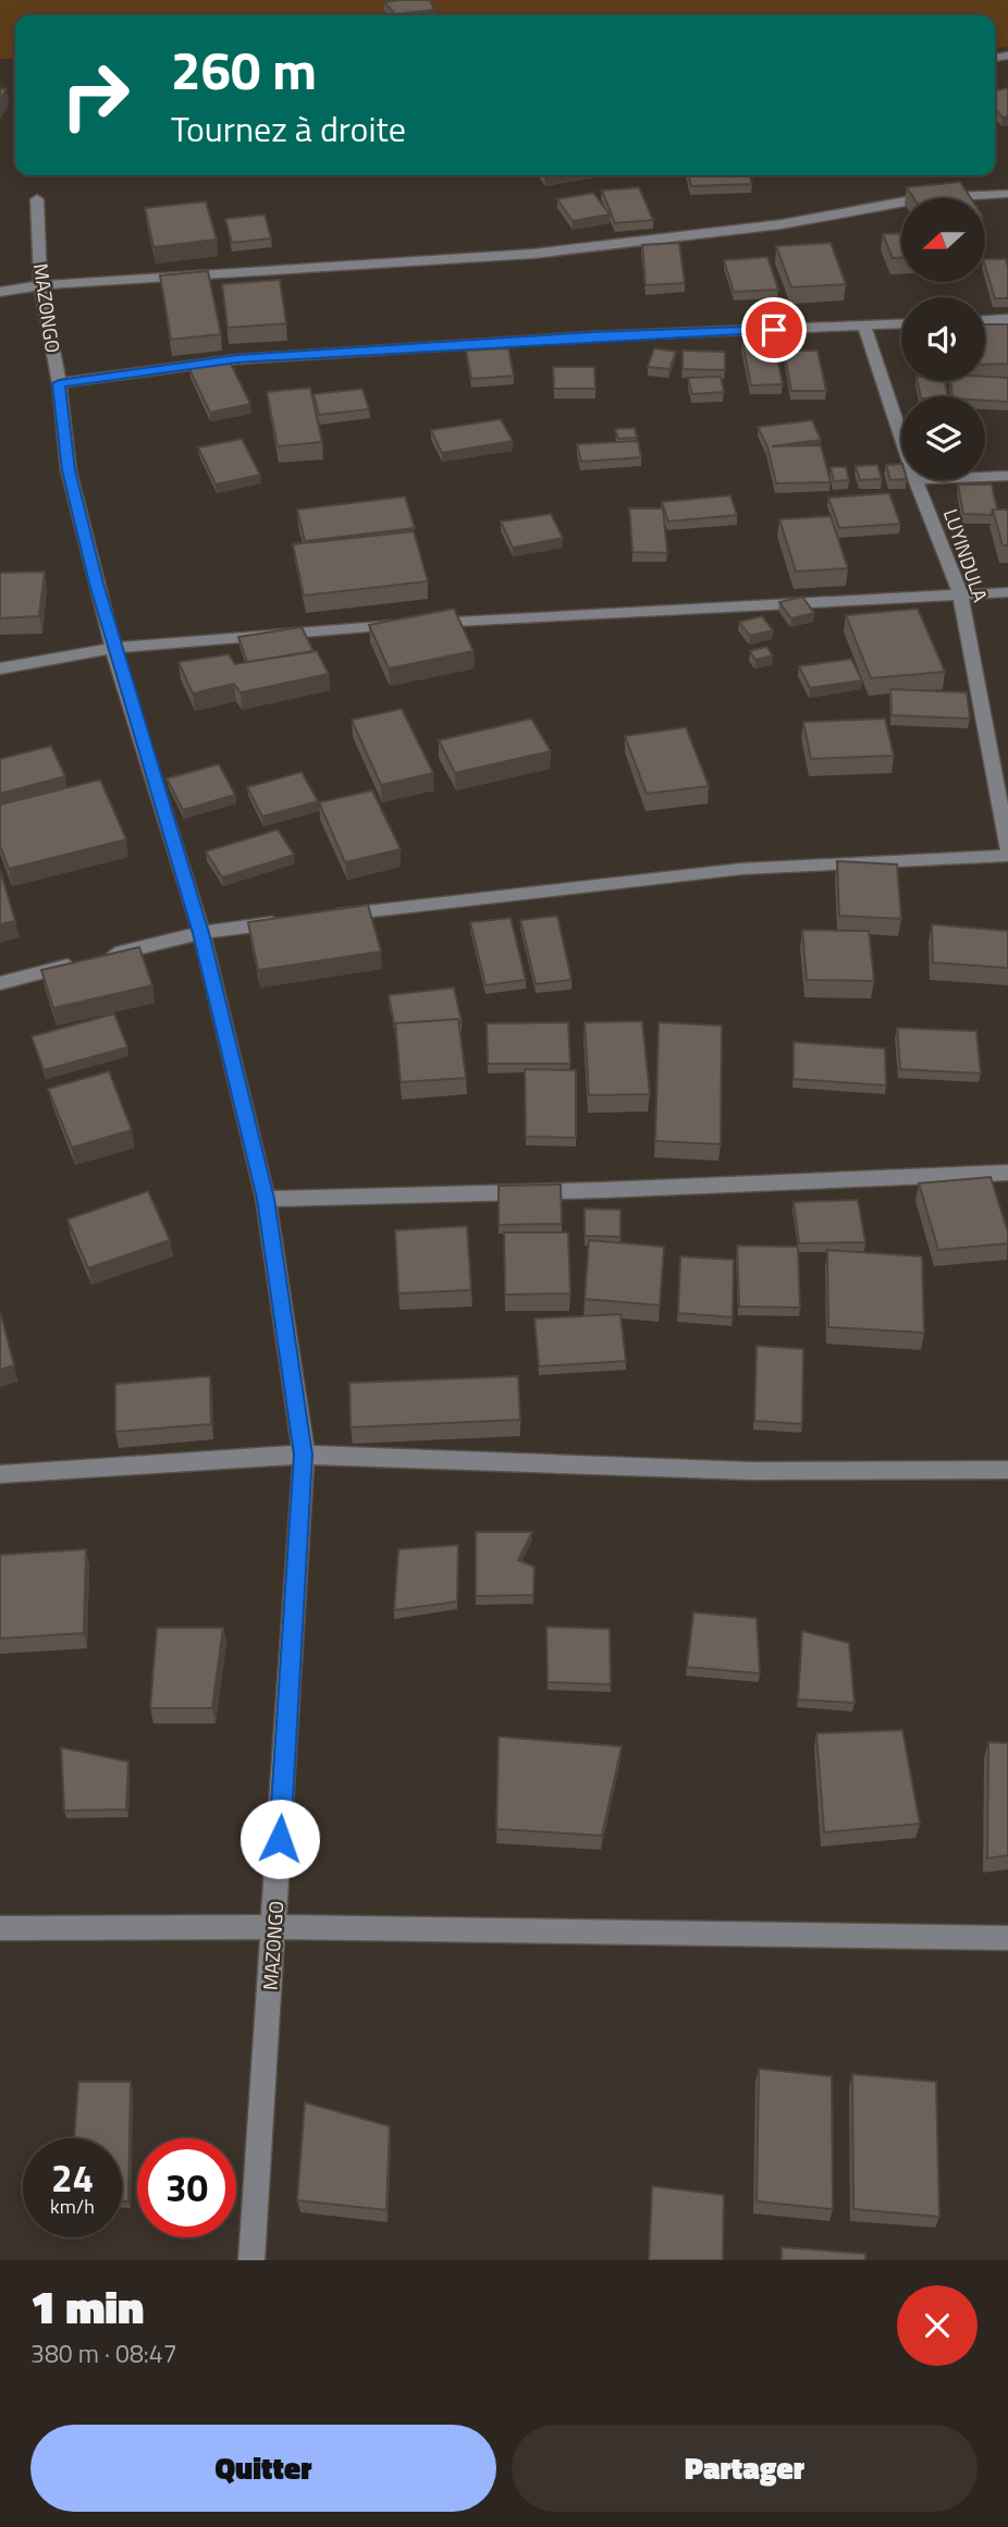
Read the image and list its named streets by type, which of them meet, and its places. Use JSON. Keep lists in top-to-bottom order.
{
  "streets": {
    "street": ["MAZONGO", "LUYINDULA"]
  },
  "north": "left",
  "page": {
    "turn": ["260 m", "Tournez à droite"],
    "speed": "24 km/h",
    "limit": "30",
    "heading": ["1 min", "380 m · 08:47"],
    "buttons": ["Quitter", "Partager"]
  }
}
